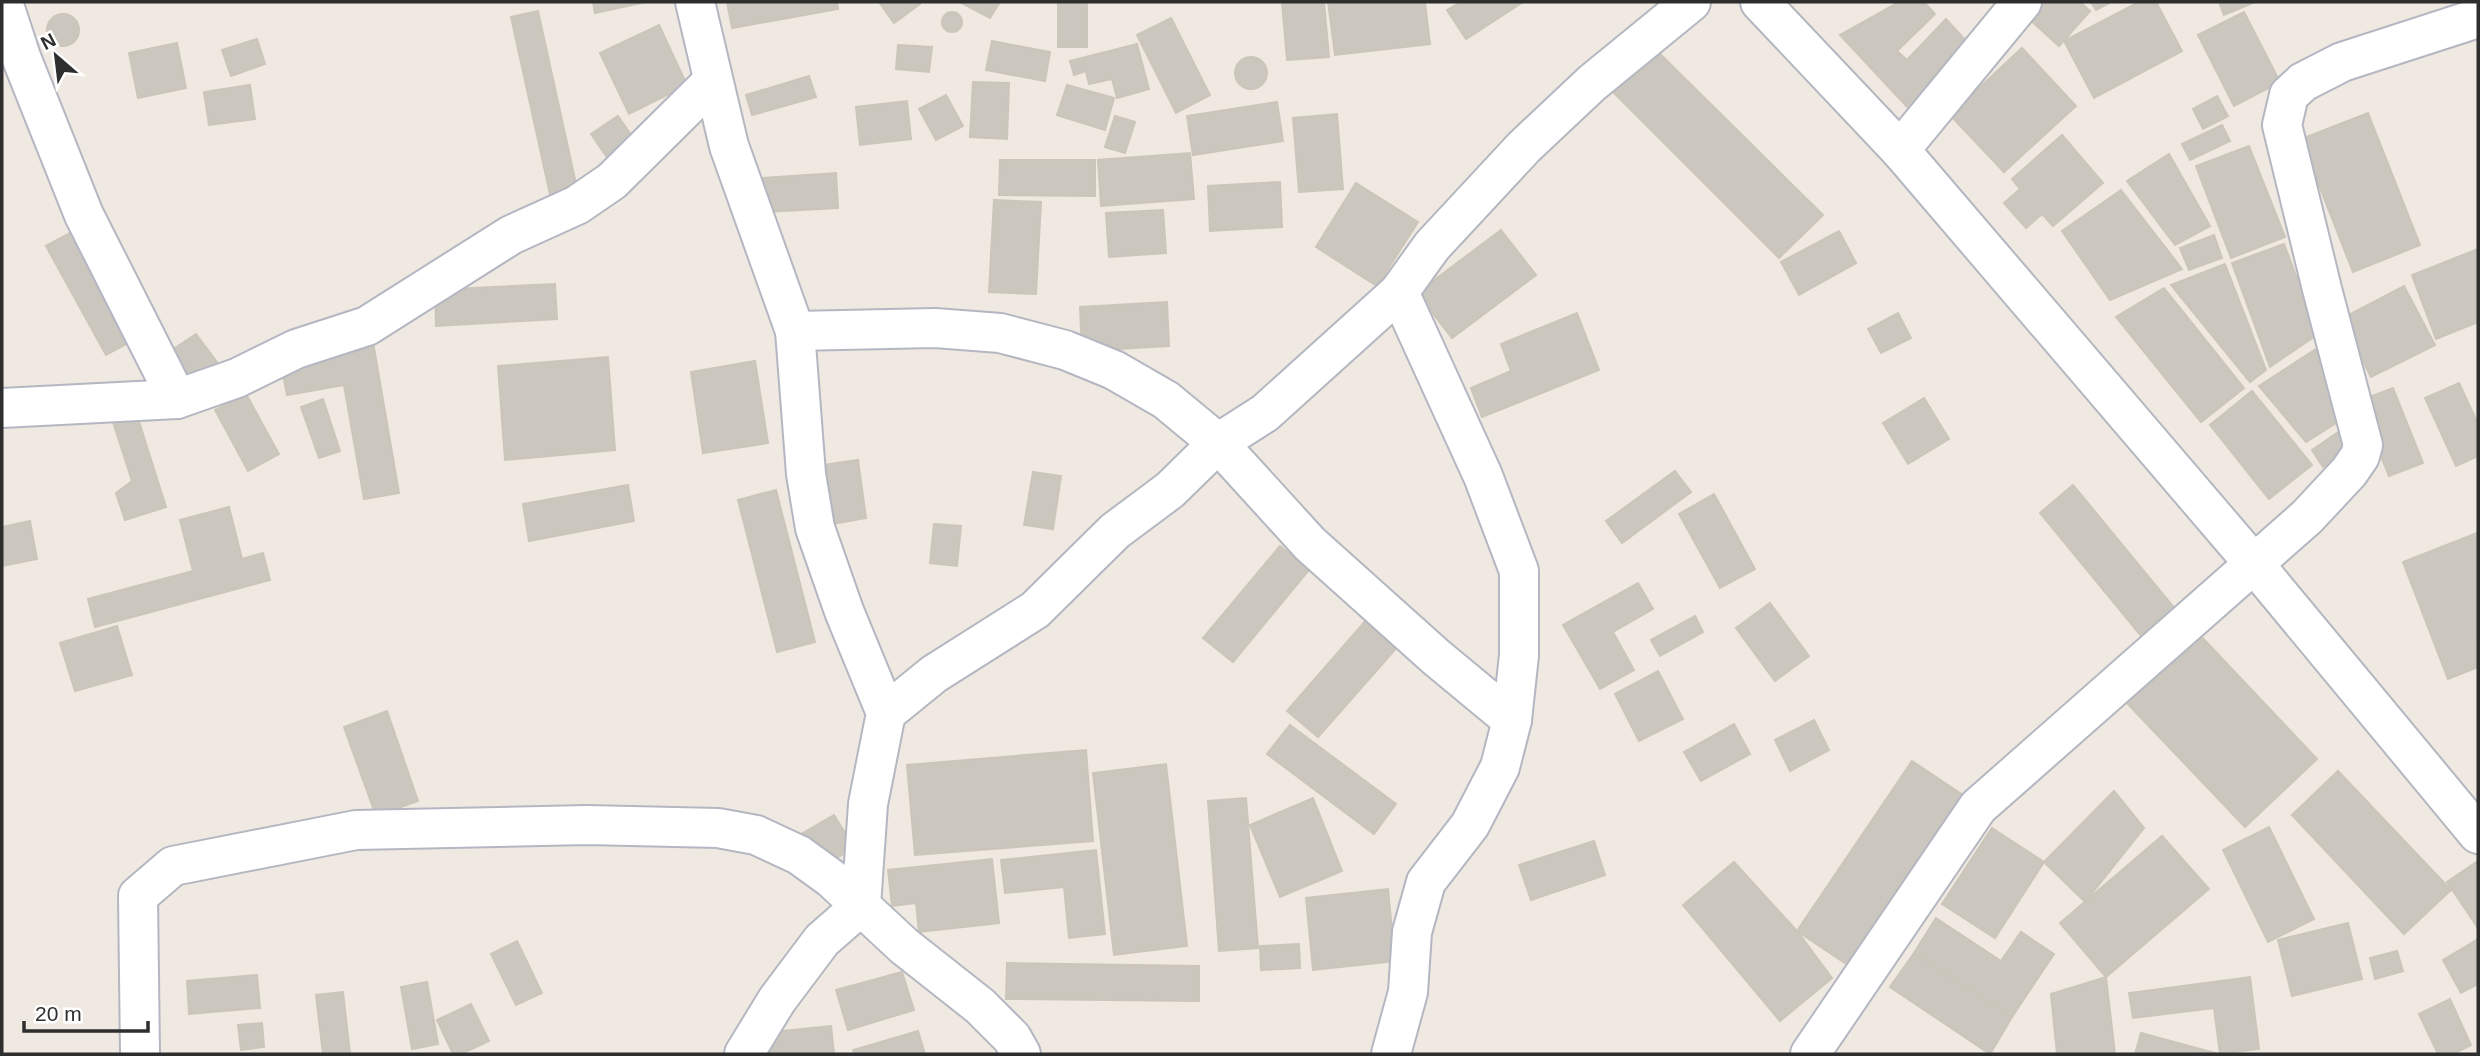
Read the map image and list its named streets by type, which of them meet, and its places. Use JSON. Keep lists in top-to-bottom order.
{
  "scale_bar": "20 m",
  "north": "top left"
}
